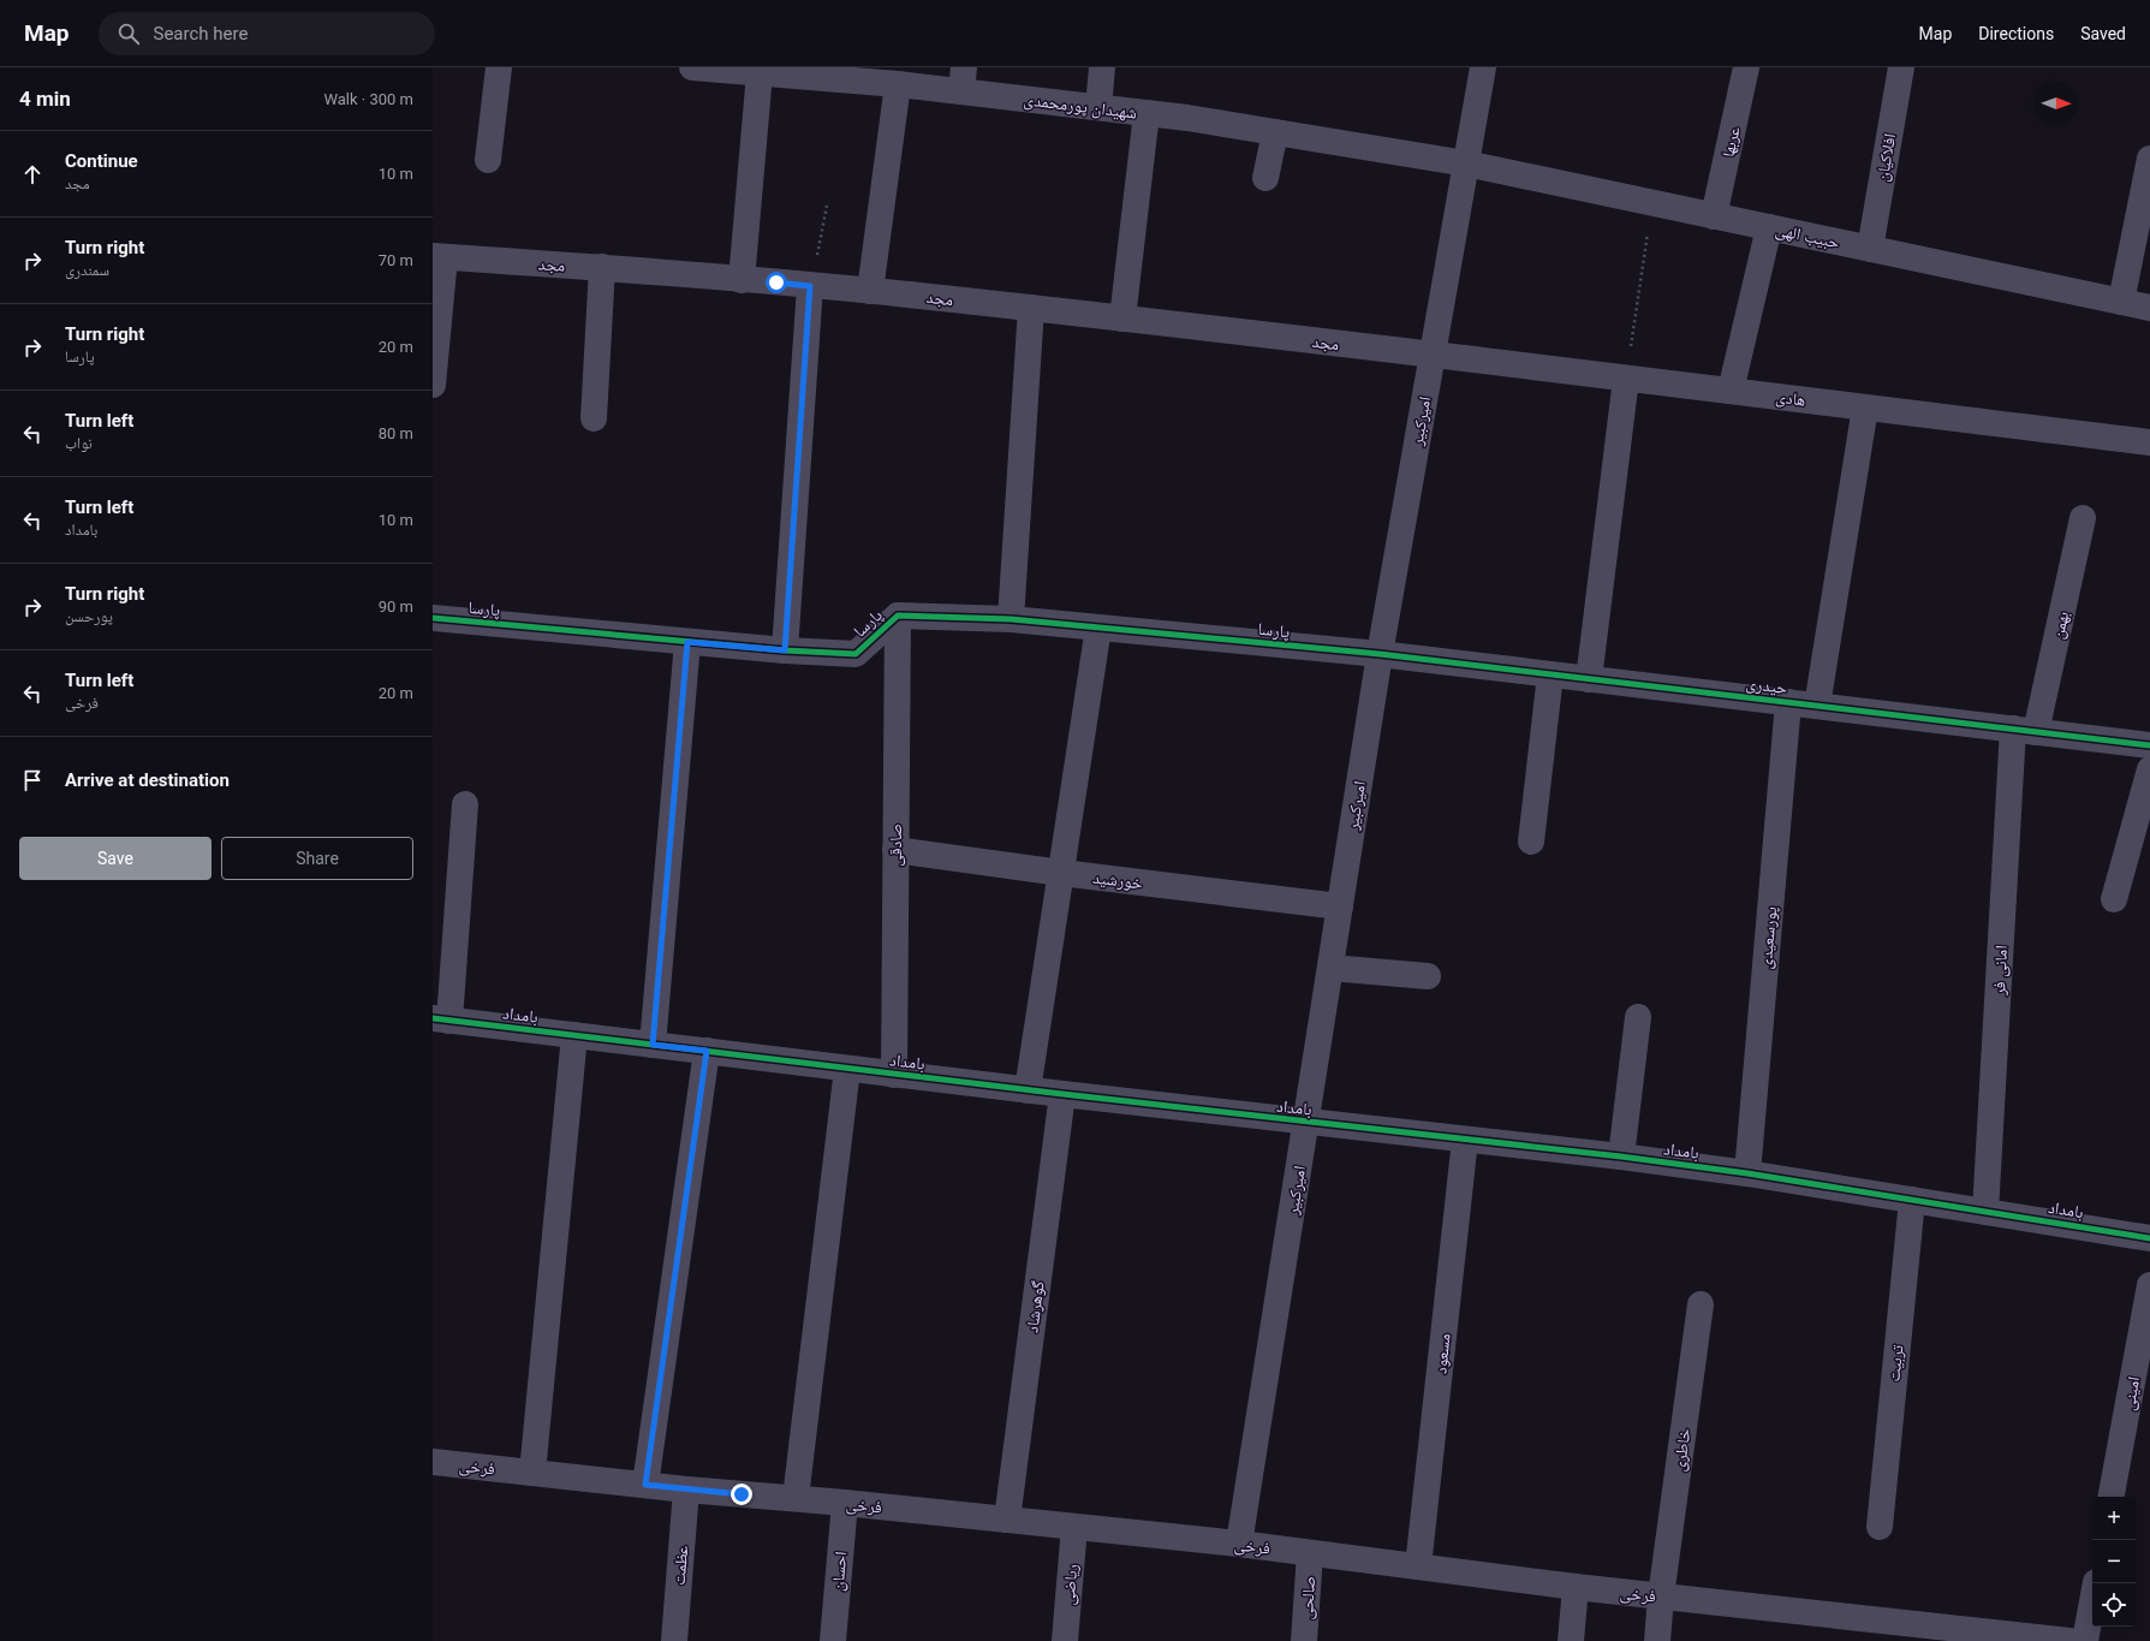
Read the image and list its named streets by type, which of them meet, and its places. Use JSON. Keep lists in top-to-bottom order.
{
  "streets": {
    "street": [
      "شهیدان پورمحمدی",
      "عربها",
      "افلاکیان",
      "حبیب الهی",
      "مجد",
      "هادی",
      "امیرکبیر",
      "پارسا",
      "بهمن",
      "حیدری",
      "صادقی",
      "خورشید",
      "پورسعیدی",
      "امانی فر",
      "بامداد",
      "گوهرشاد",
      "مسعود",
      "تربیت",
      "امینی",
      "خاطری",
      "فرخی",
      "عظمت",
      "احسان",
      "ریاضی",
      "صالحی"
    ]
  },
  "crossings": [
    ["شهیدان پورمحمدی", "حبیب الهی"],
    ["شهیدان پورمحمدی", "امیرکبیر"],
    ["عربها", "حبیب الهی"],
    ["افلاکیان", "حبیب الهی"],
    ["حبیب الهی", "امیرکبیر"],
    ["مجد", "هادی"],
    ["مجد", "امیرکبیر"],
    ["هادی", "امیرکبیر"],
    ["امیرکبیر", "پارسا"],
    ["امیرکبیر", "حیدری"],
    ["امیرکبیر", "خورشید"],
    ["امیرکبیر", "بامداد"],
    ["امیرکبیر", "فرخی"],
    ["پارسا", "حیدری"],
    ["پارسا", "صادقی"],
    ["بهمن", "حیدری"],
    ["بهمن", "امانی فر"],
    ["حیدری", "پورسعیدی"],
    ["حیدری", "امانی فر"],
    ["صادقی", "خورشید"],
    ["صادقی", "بامداد"],
    ["پورسعیدی", "بامداد"],
    ["امانی فر", "بامداد"],
    ["بامداد", "گوهرشاد"],
    ["بامداد", "مسعود"],
    ["بامداد", "تربیت"],
    ["گوهرشاد", "فرخی"],
    ["مسعود", "فرخی"],
    ["خاطری", "فرخی"],
    ["فرخی", "عظمت"],
    ["فرخی", "احسان"],
    ["فرخی", "ریاضی"],
    ["فرخی", "صالحی"]
  ],
  "north": "right",
  "page": {
    "header": "Map",
    "search": "Search here",
    "nav": ["Map", "Directions", "Saved"],
    "heading": ["4 min", "Walk · 300 m"],
    "list": [
      ["Continue", "مجد", "10 m"],
      ["Turn right", "سمندری", "70 m"],
      ["Turn right", "پارسا", "20 m"],
      ["Turn left", "نواب", "80 m"],
      ["Turn left", "بامداد", "10 m"],
      ["Turn right", "پورحسن", "90 m"],
      ["Turn left", "فرخی", "20 m"],
      "Arrive at destination"
    ],
    "buttons": ["Save", "Share"],
    "map_buttons": ["+", "−"]
  }
}
